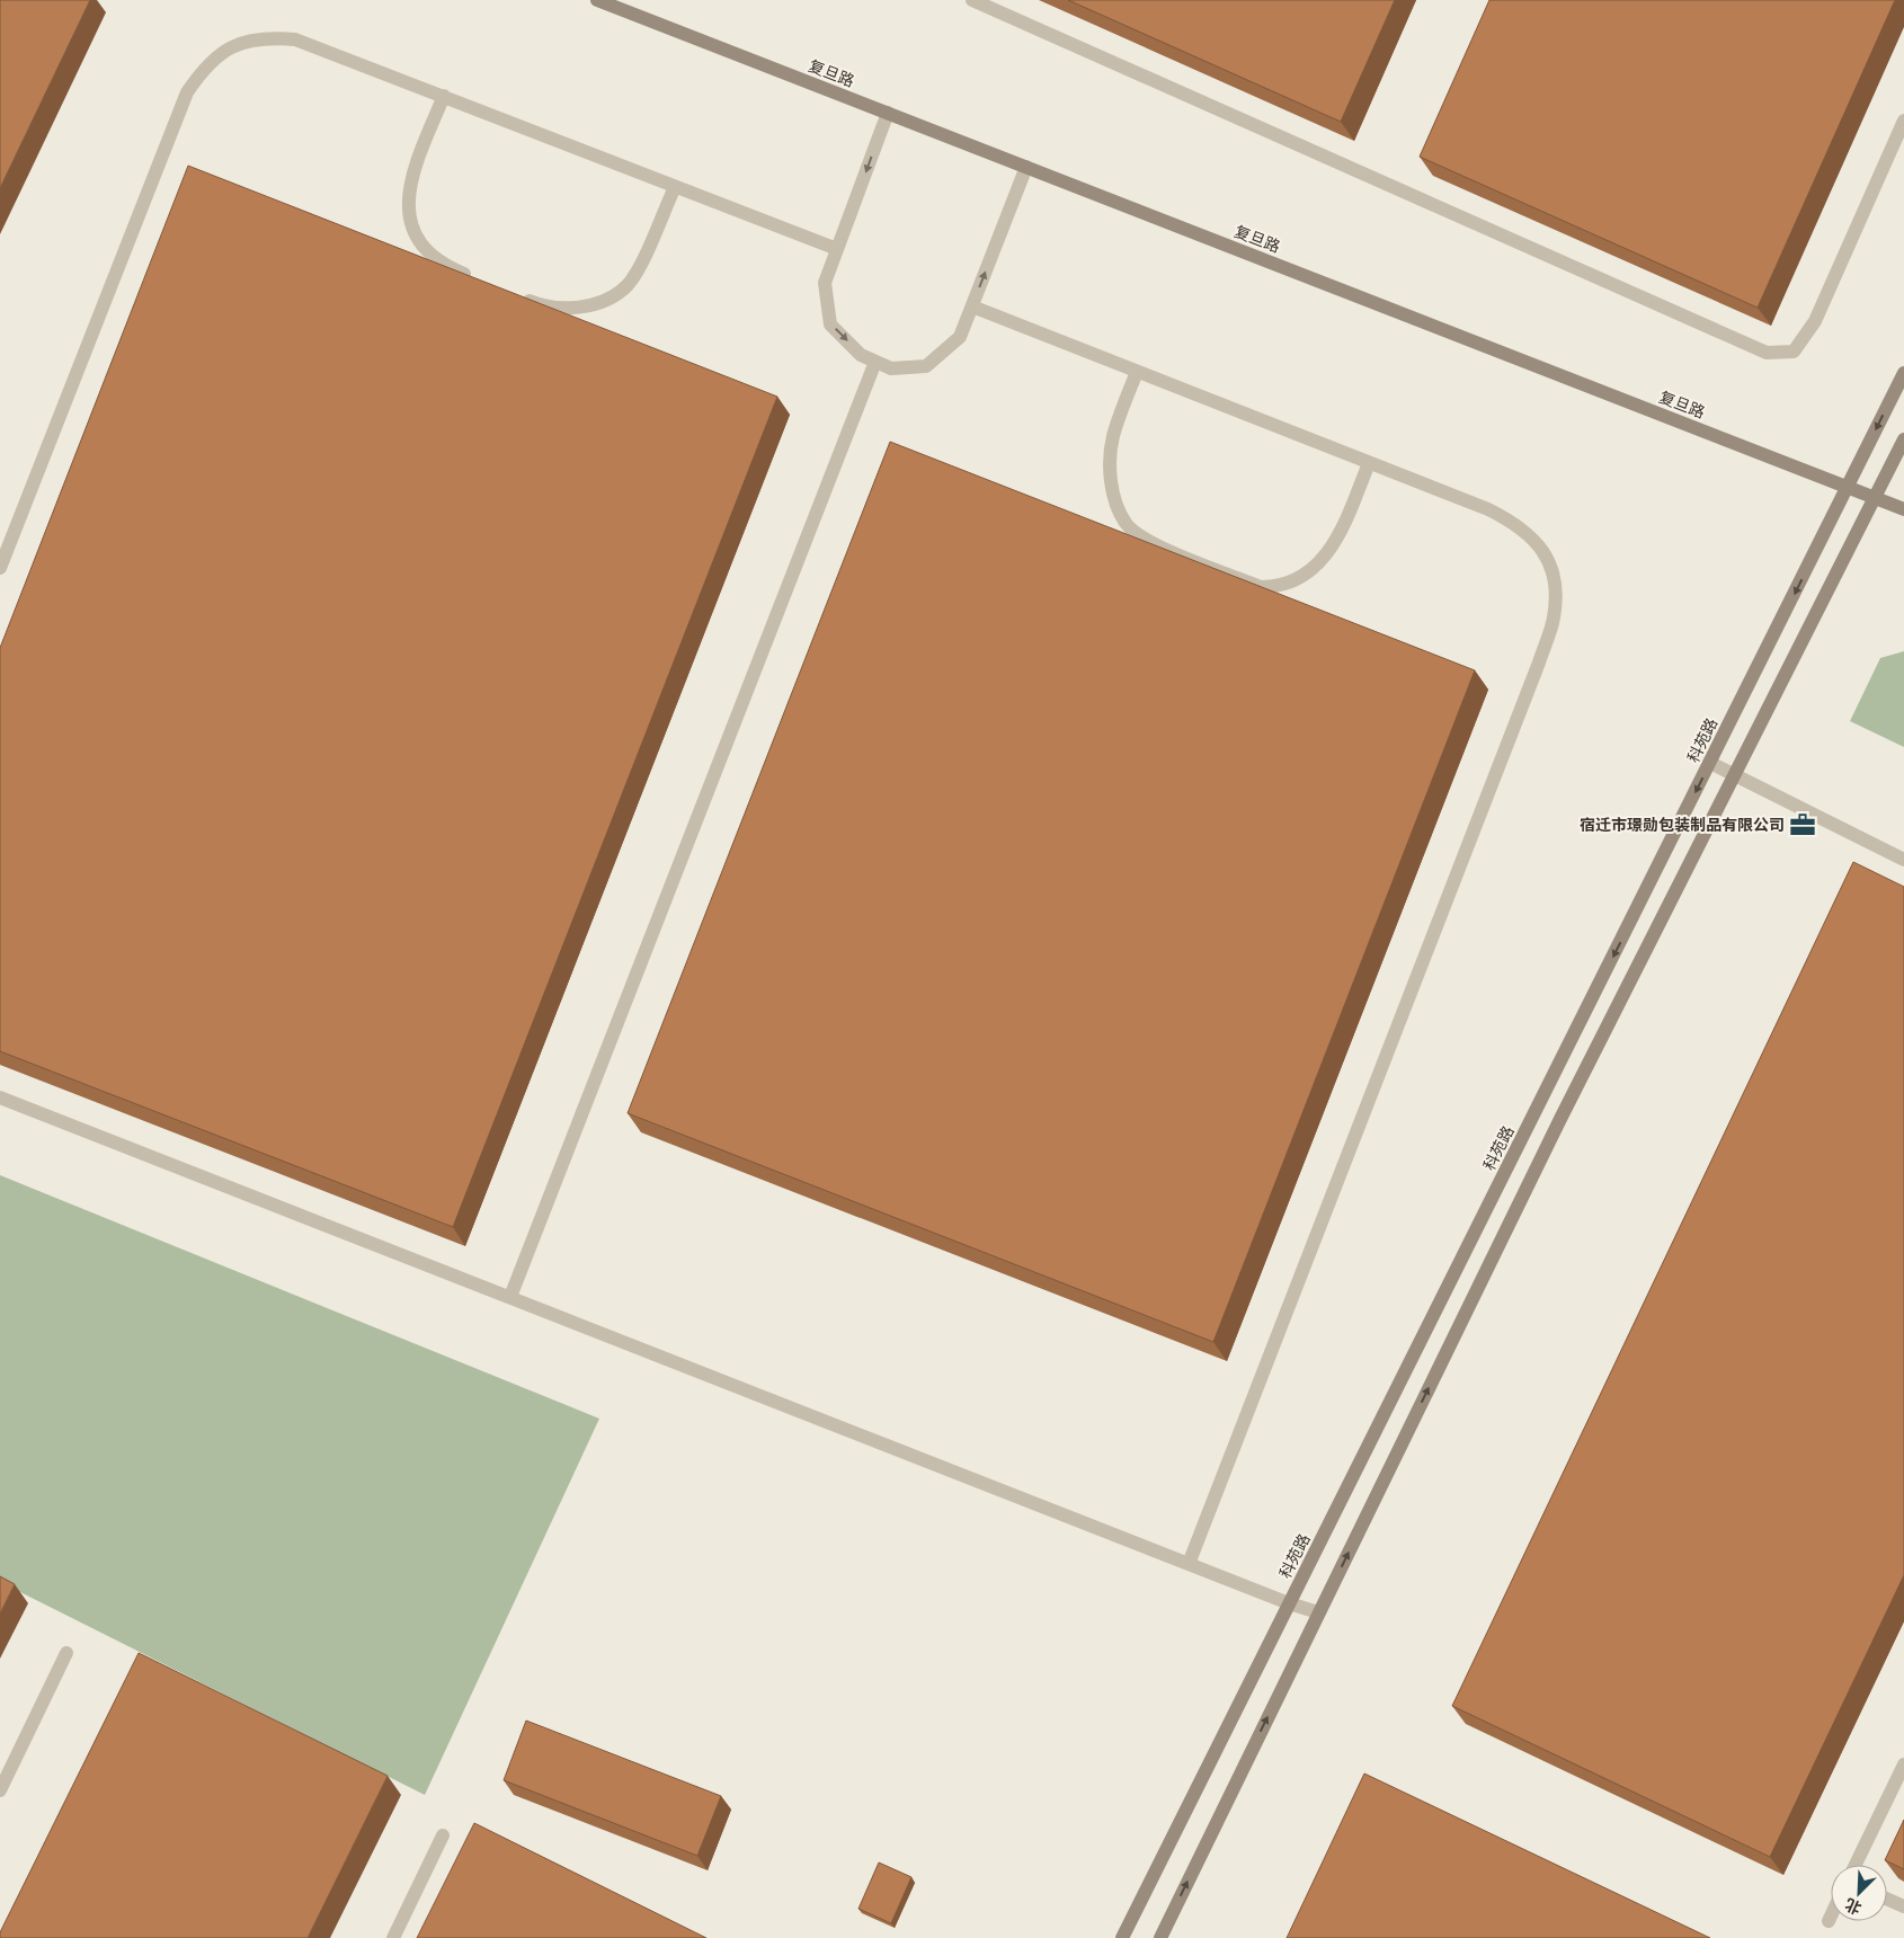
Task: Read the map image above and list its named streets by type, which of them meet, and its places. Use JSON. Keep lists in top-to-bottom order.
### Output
{
  "streets": {
    "street": ["复旦路", "科苑路"]
  },
  "crossings": [
    ["复旦路", "科苑路"]
  ],
  "places": {
    "office": ["宿迁市璟勋包装制品有限公司"]
  },
  "north": "bottom left"
}
